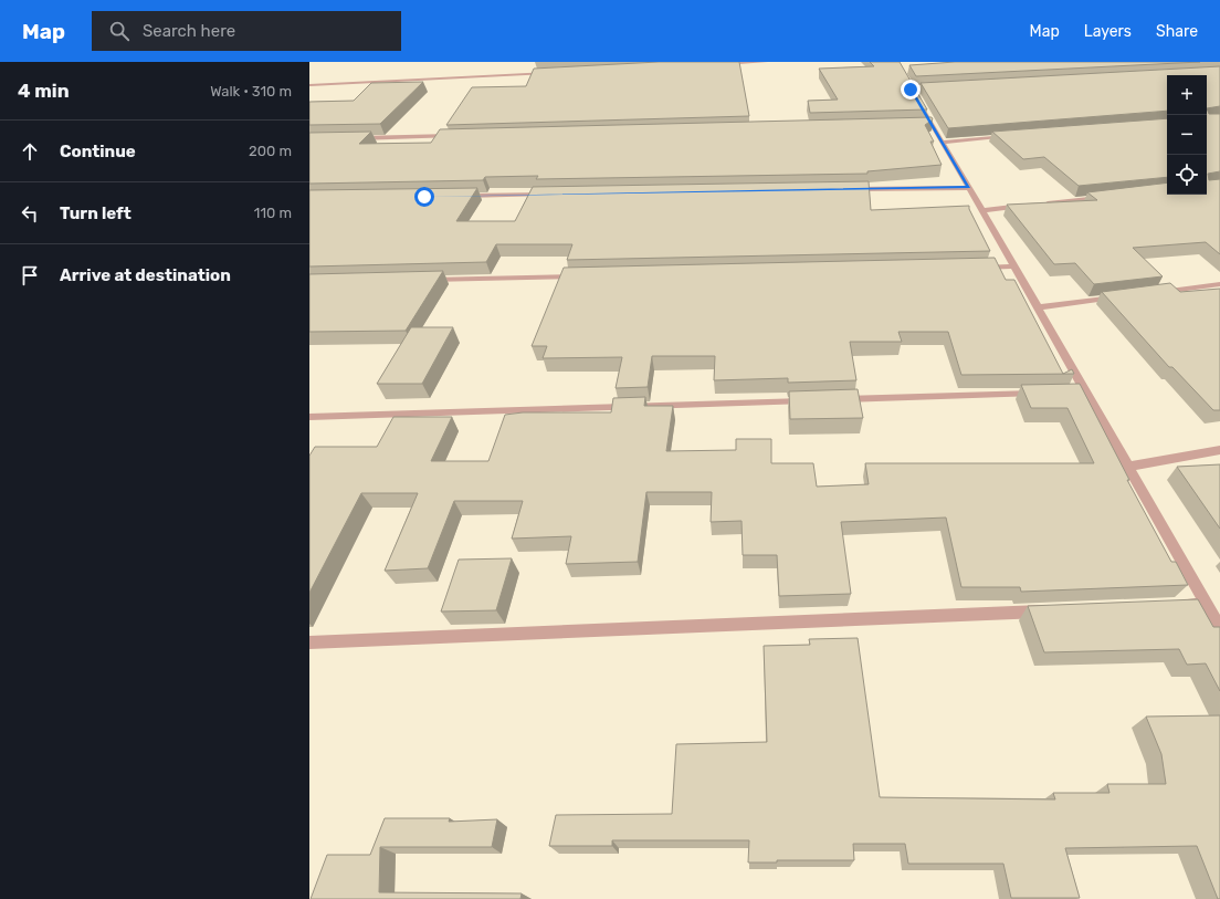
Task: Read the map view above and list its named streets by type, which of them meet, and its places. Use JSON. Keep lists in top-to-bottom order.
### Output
{
  "page": {
    "header": "Map",
    "search": "Search here",
    "nav": ["Map", "Layers", "Share"],
    "heading": ["4 min", "Walk · 310 m"],
    "map_buttons": ["+", "−"],
    "list": [
      ["Continue", "200 m"],
      ["Turn left", "110 m"],
      "Arrive at destination"
    ]
  }
}
